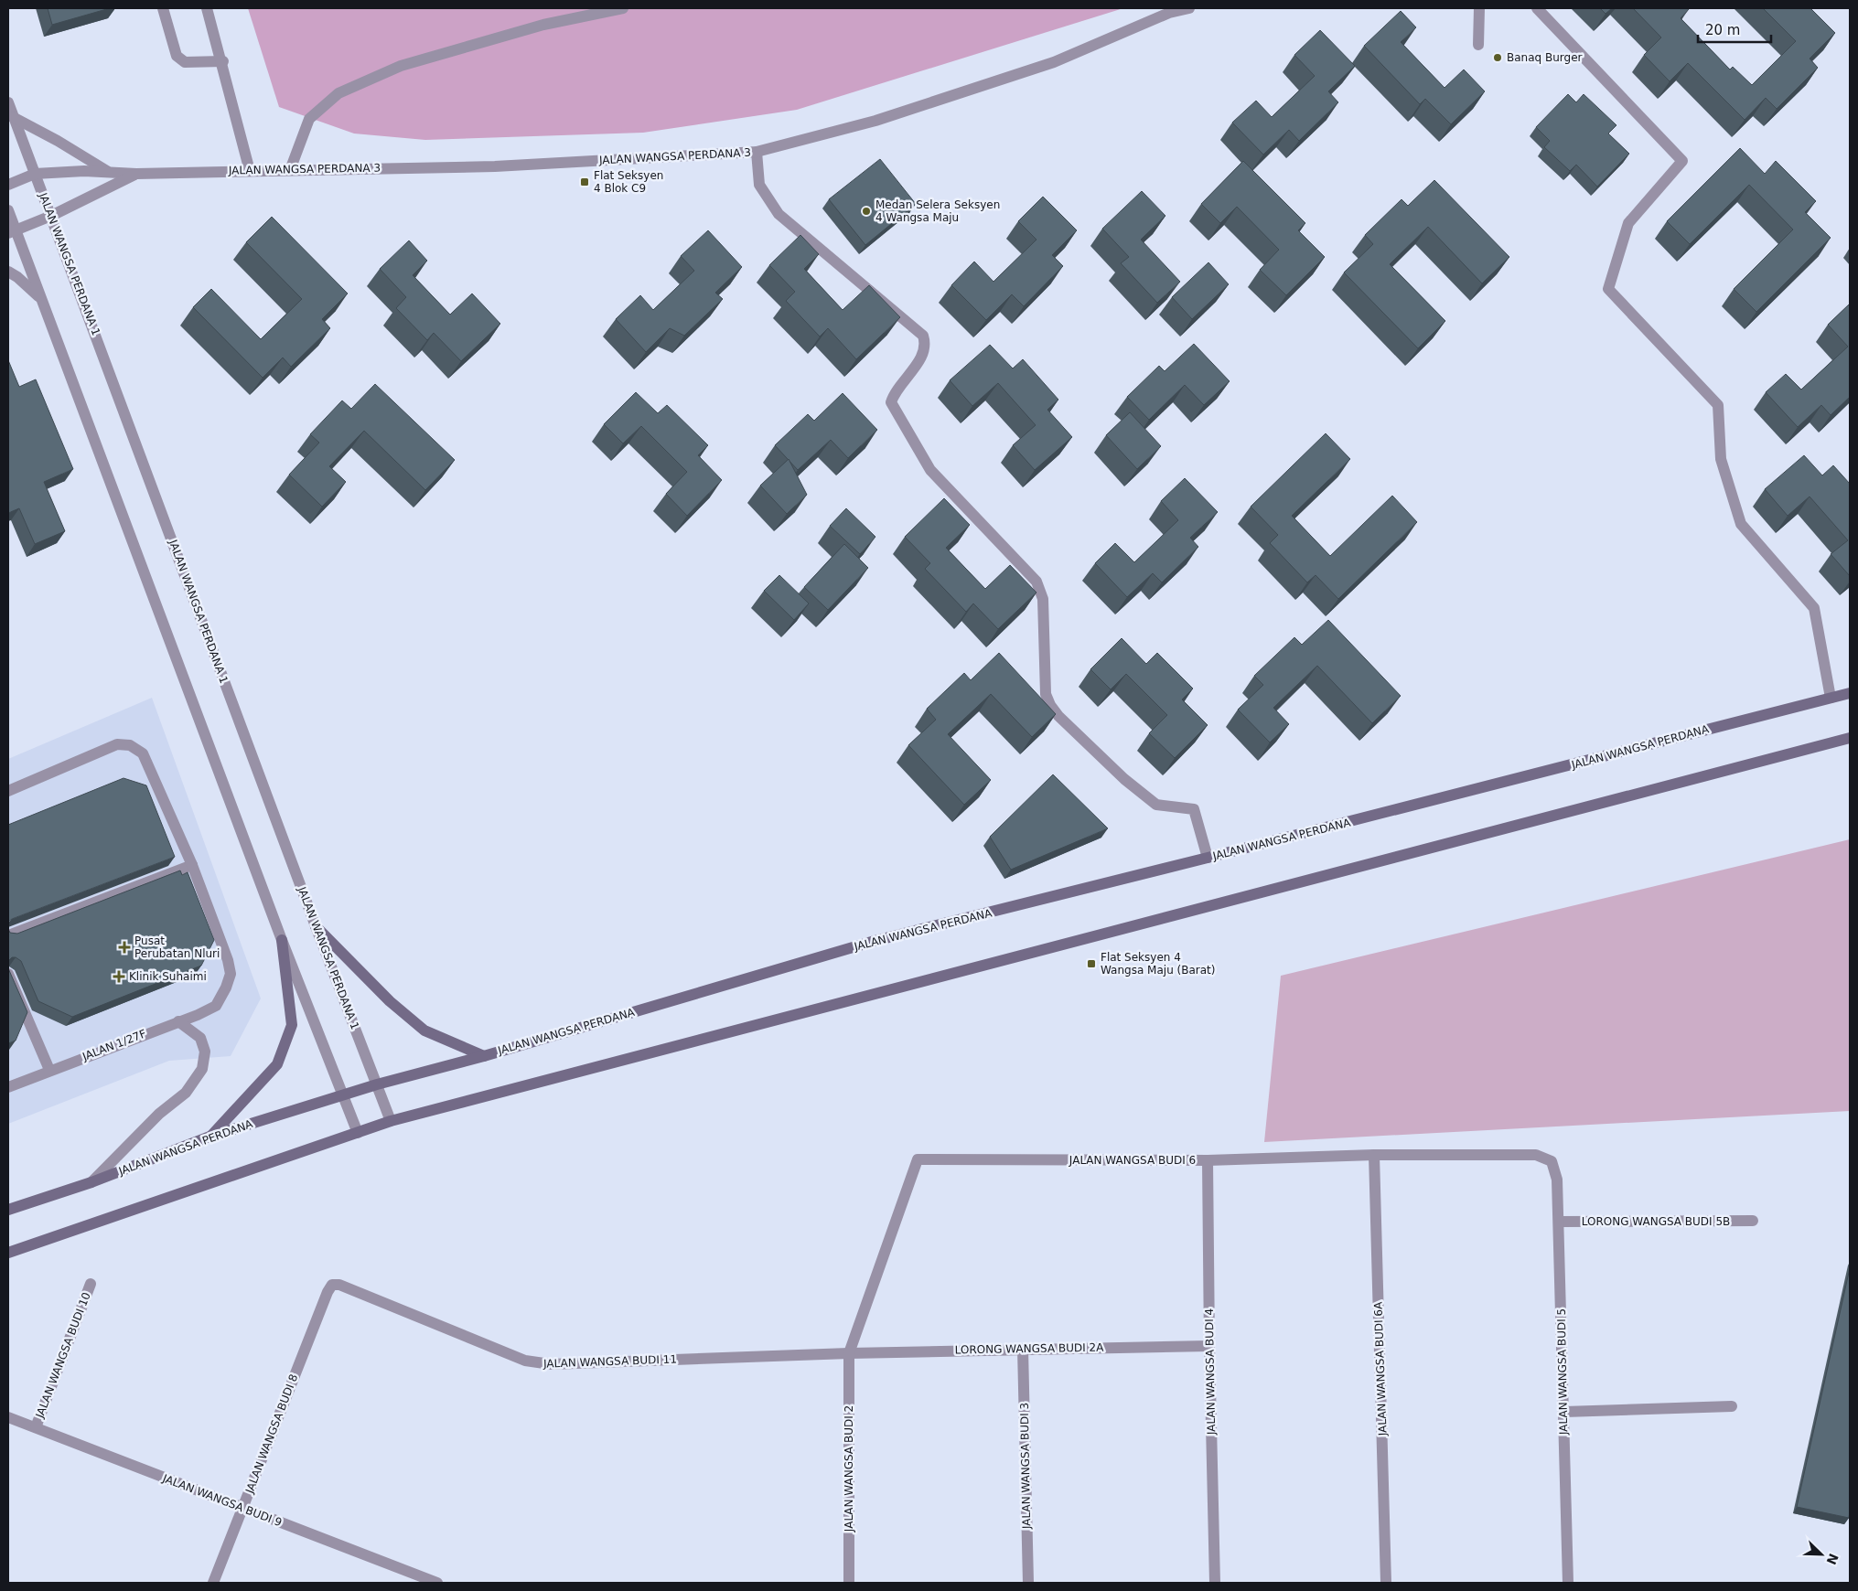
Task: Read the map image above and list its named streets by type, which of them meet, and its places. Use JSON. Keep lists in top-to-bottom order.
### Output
{
  "streets": {
    "main road": ["JALAN WANGSA PERDANA"],
    "street": [
      "JALAN WANGSA PERDANA 3",
      "JALAN WANGSA PERDANA 1",
      "JALAN 1/27F",
      "JALAN WANGSA BUDI 6",
      "LORONG WANGSA BUDI 5B",
      "LORONG WANGSA BUDI 2A",
      "JALAN WANGSA BUDI 10",
      "JALAN WANGSA BUDI 11",
      "JALAN WANGSA BUDI 6A",
      "JALAN WANGSA BUDI 4",
      "JALAN WANGSA BUDI 5",
      "JALAN WANGSA BUDI 8",
      "JALAN WANGSA BUDI 3",
      "JALAN WANGSA BUDI 2",
      "JALAN WANGSA BUDI 9"
    ]
  },
  "crossings": [
    ["JALAN WANGSA PERDANA 3", "JALAN WANGSA PERDANA 1"],
    ["JALAN WANGSA PERDANA 1", "JALAN WANGSA PERDANA"],
    ["JALAN WANGSA BUDI 6", "LORONG WANGSA BUDI 2A"],
    ["JALAN WANGSA BUDI 6", "JALAN WANGSA BUDI 11"],
    ["JALAN WANGSA BUDI 6", "JALAN WANGSA BUDI 6A"],
    ["JALAN WANGSA BUDI 6", "JALAN WANGSA BUDI 4"],
    ["JALAN WANGSA BUDI 6", "JALAN WANGSA BUDI 5"],
    ["JALAN WANGSA BUDI 6", "JALAN WANGSA BUDI 2"],
    ["LORONG WANGSA BUDI 5B", "JALAN WANGSA BUDI 5"],
    ["LORONG WANGSA BUDI 2A", "JALAN WANGSA BUDI 11"],
    ["LORONG WANGSA BUDI 2A", "JALAN WANGSA BUDI 4"],
    ["LORONG WANGSA BUDI 2A", "JALAN WANGSA BUDI 3"],
    ["LORONG WANGSA BUDI 2A", "JALAN WANGSA BUDI 2"],
    ["JALAN WANGSA BUDI 10", "JALAN WANGSA BUDI 9"],
    ["JALAN WANGSA BUDI 11", "JALAN WANGSA BUDI 8"],
    ["JALAN WANGSA BUDI 11", "JALAN WANGSA BUDI 2"],
    ["JALAN WANGSA BUDI 8", "JALAN WANGSA BUDI 9"]
  ],
  "places": {
    "other": ["Banaq Burger", "Medan Selera Seksyen 4 Wangsa Maju"],
    "transit": ["Flat Seksyen 4 Blok C9", "Flat Seksyen 4 Wangsa Maju (Barat)"],
    "health": ["Pusat Perubatan Nluri", "Klinik Suhaimi"]
  },
  "scale_bar": "20 m",
  "north": "bottom right"
}
